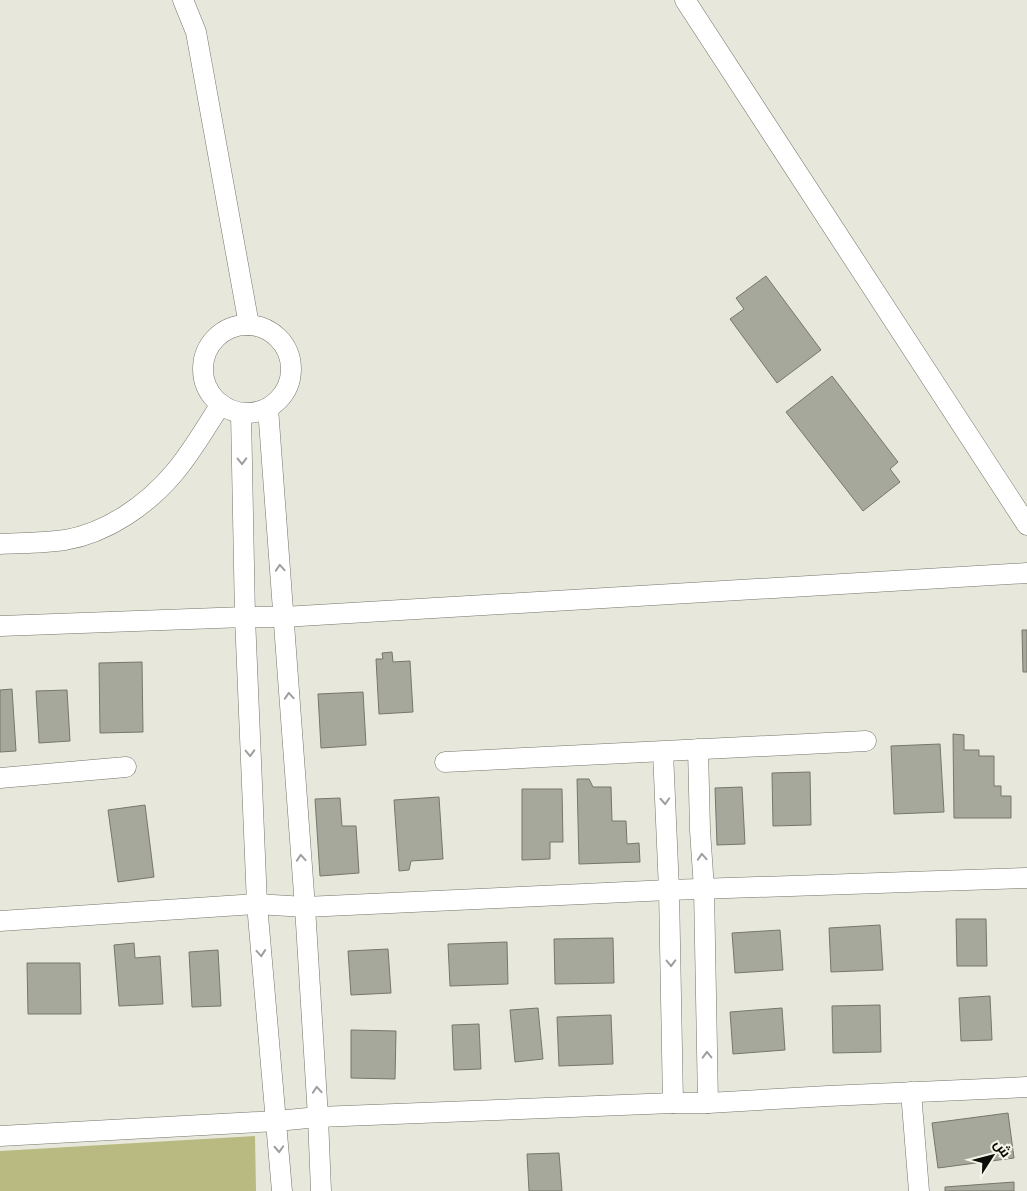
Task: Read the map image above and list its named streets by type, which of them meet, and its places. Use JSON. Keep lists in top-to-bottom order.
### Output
{
  "north": "top right"
}
